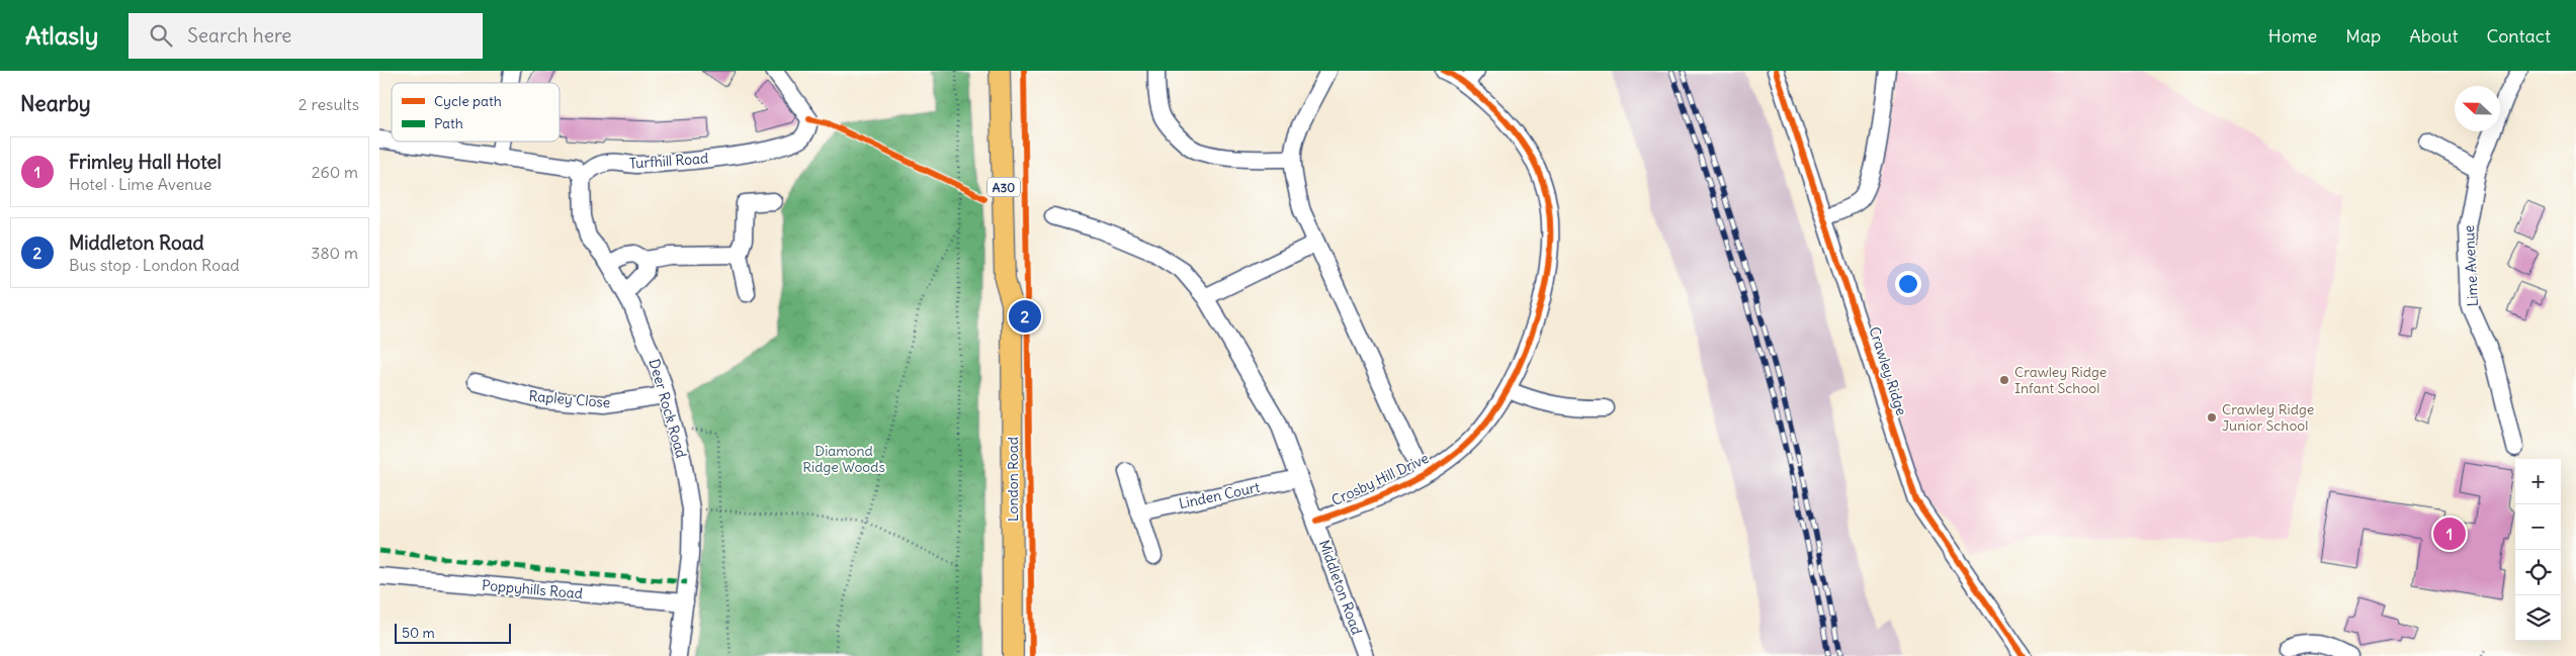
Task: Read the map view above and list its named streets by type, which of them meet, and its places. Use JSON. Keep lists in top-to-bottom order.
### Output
{
  "streets": {
    "main road": ["A30", "London Road"],
    "street": [
      "Turfhill Road",
      "Lime Avenue",
      "Crawley Ridge",
      "Rapley Close",
      "Deer Rock Road",
      "Crosby Hill Drive",
      "Linden Court",
      "Middleton Road",
      "Poppyhills Road"
    ]
  },
  "crossings": [
    ["Turfhill Road", "Deer Rock Road"],
    ["Rapley Close", "Deer Rock Road"],
    ["Deer Rock Road", "Poppyhills Road"],
    ["Crosby Hill Drive", "Middleton Road"],
    ["Linden Court", "Middleton Road"]
  ],
  "parks": ["Diamond Ridge Woods"],
  "places": ["Crawley Ridge Infant School", "Crawley Ridge Junior School"],
  "legend": ["Cycle path", "Path"],
  "scale_bar": "50 m",
  "north": "left",
  "page": {
    "header": "Atlasly",
    "search": "Search here",
    "nav": [
      "Home",
      "Map",
      "About",
      "Contact"
    ],
    "heading": ["Nearby", "2 results"],
    "list": [
      {
        "mark": "1",
        "name": "Frimley Hall Hotel",
        "note": "Hotel · Lime Avenue",
        "value": "260 m"
      },
      {
        "mark": "2",
        "name": "Middleton Road",
        "note": "Bus stop · London Road",
        "value": "380 m"
      }
    ],
    "pins": ["2", "1"],
    "map_buttons": ["+", "−"],
    "scale": "50 m"
  }
}
